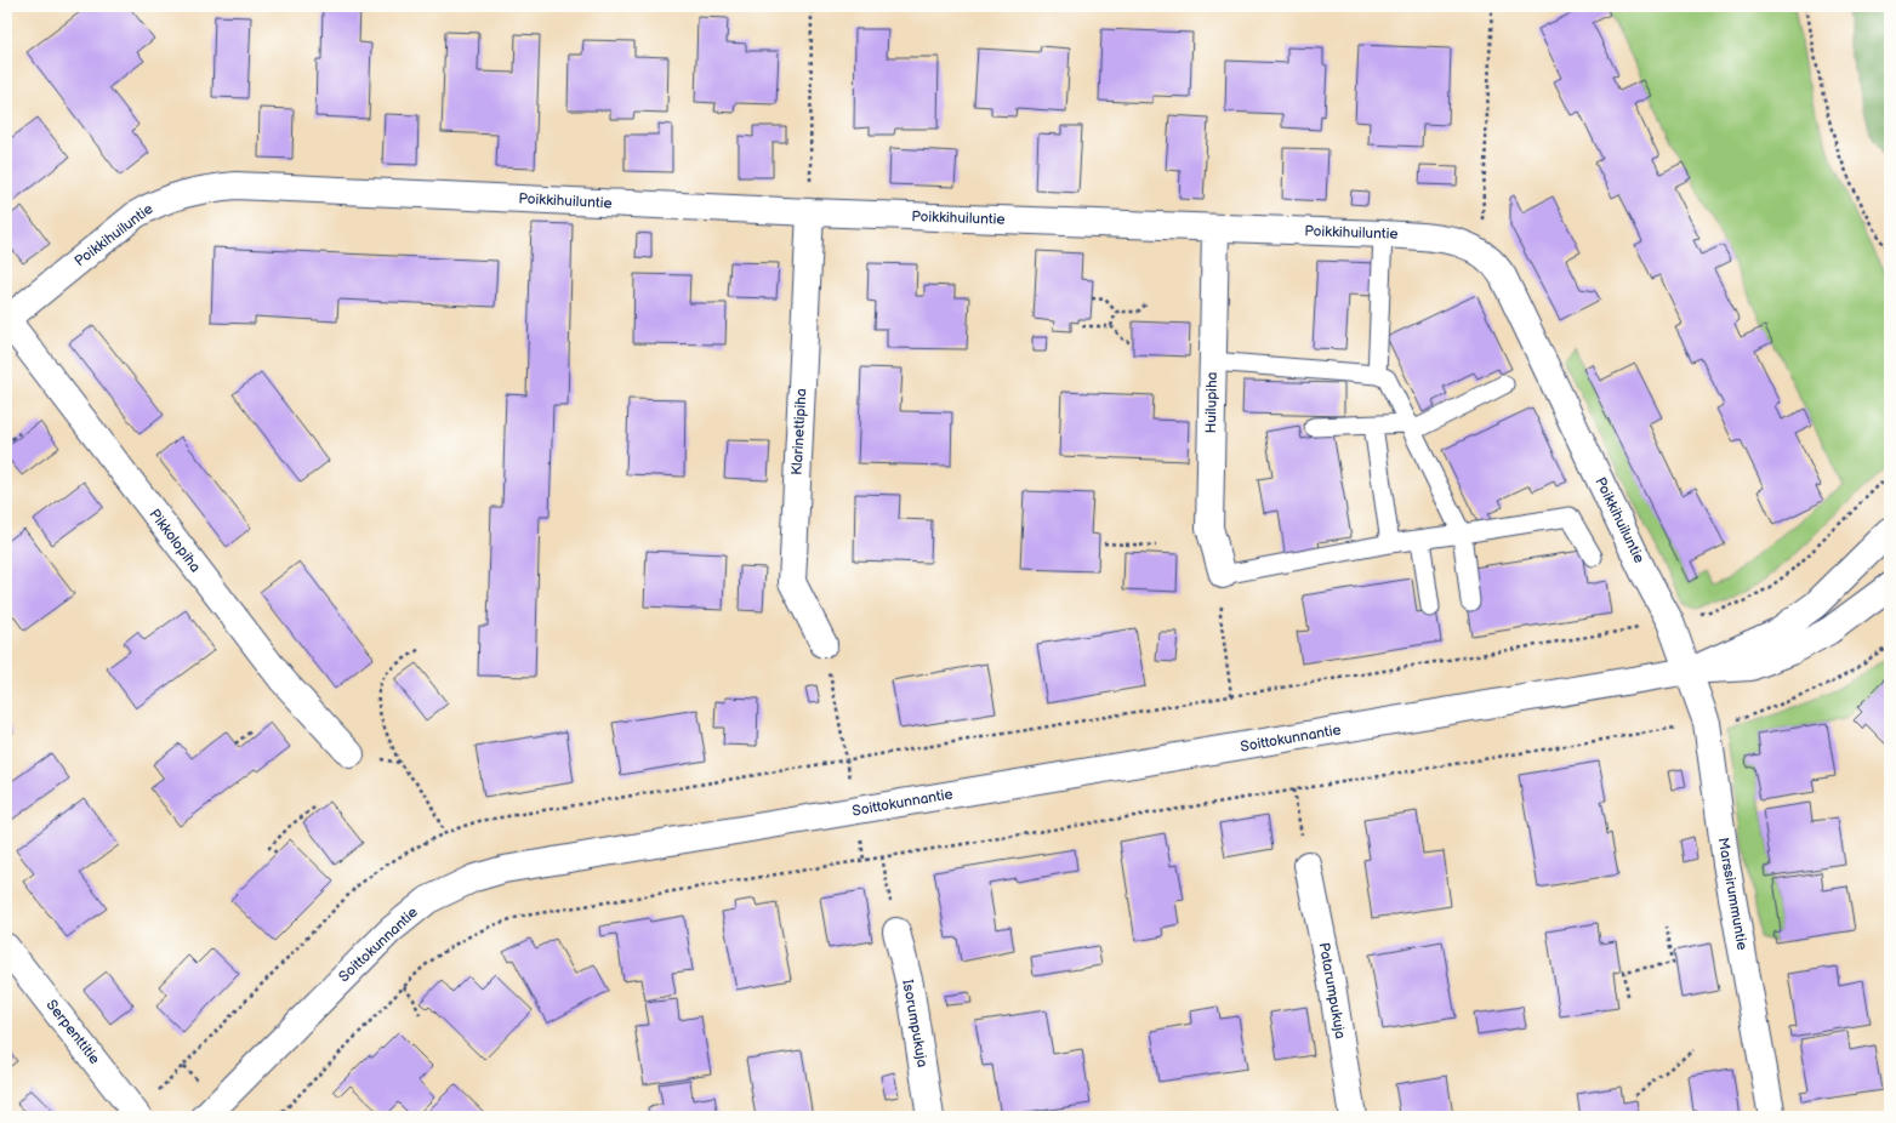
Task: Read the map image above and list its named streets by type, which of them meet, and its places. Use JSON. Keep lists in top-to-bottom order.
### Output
{
  "streets": {
    "street": [
      "Poikkihuiluntie",
      "Huilupiha",
      "Klarinettipiha",
      "Pikkolopiha",
      "Soittokunnantie",
      "Marssirummuntie",
      "Patarumpukuja",
      "Isorumpukuja",
      "Serpenttitie"
    ]
  },
  "crossings": [
    ["Poikkihuiluntie", "Huilupiha"],
    ["Poikkihuiluntie", "Klarinettipiha"],
    ["Poikkihuiluntie", "Pikkolopiha"],
    ["Poikkihuiluntie", "Soittokunnantie"],
    ["Poikkihuiluntie", "Marssirummuntie"],
    ["Soittokunnantie", "Marssirummuntie"]
  ]
}
